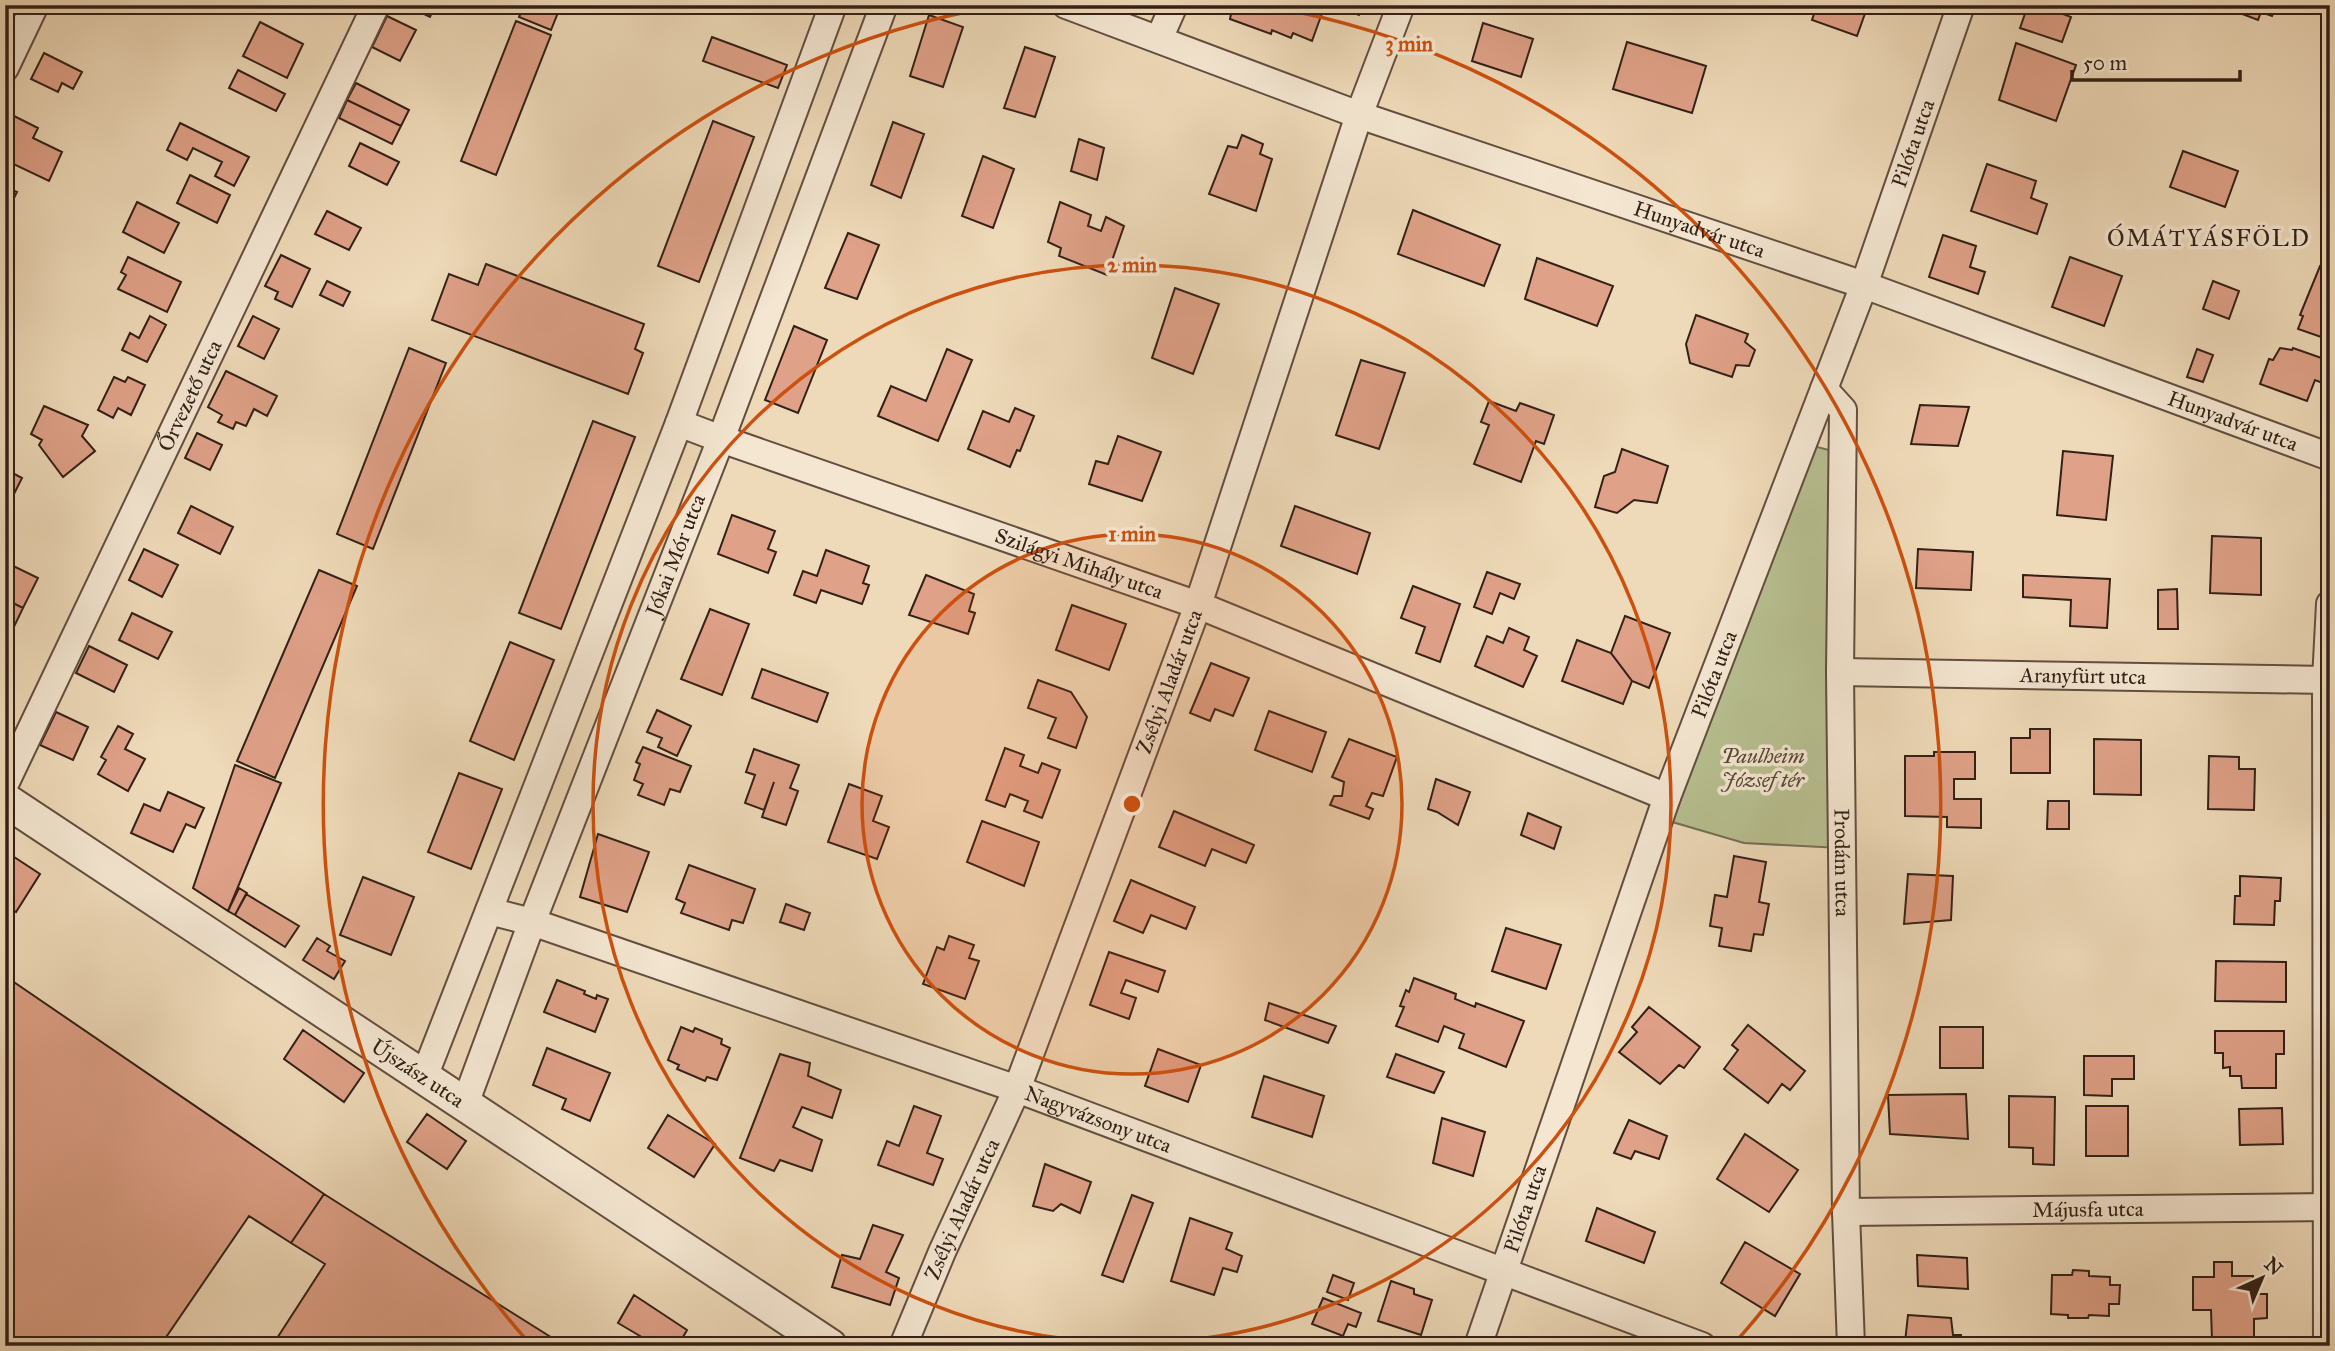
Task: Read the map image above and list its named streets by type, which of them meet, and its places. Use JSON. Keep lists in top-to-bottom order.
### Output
{
  "streets": {
    "street": [
      "Pilóta utca",
      "Hunyadvár utca",
      "Őrvezető utca",
      "Jókai Mór utca",
      "Szilágyi Mihály utca",
      "Aranyfürt utca",
      "Zsélyi Aladár utca",
      "Prodám utca",
      "Újszász utca",
      "Nagyvázsony utca",
      "Májusfa utca"
    ]
  },
  "crossings": [
    ["Pilóta utca", "Hunyadvár utca"],
    ["Pilóta utca", "Szilágyi Mihály utca"],
    ["Pilóta utca", "Prodám utca"],
    ["Pilóta utca", "Nagyvázsony utca"],
    ["Hunyadvár utca", "Zsélyi Aladár utca"],
    ["Jókai Mór utca", "Szilágyi Mihály utca"],
    ["Jókai Mór utca", "Újszász utca"],
    ["Jókai Mór utca", "Nagyvázsony utca"],
    ["Szilágyi Mihály utca", "Zsélyi Aladár utca"],
    ["Aranyfürt utca", "Prodám utca"],
    ["Zsélyi Aladár utca", "Nagyvázsony utca"],
    ["Prodám utca", "Májusfa utca"]
  ],
  "districts": ["ÓMÁTYÁSFÖLD"],
  "parks": ["Paulheim József tér"],
  "scale_bar": "50 m",
  "north": "top right",
  "rings": ["3 min", "2 min", "1 min"]
}
